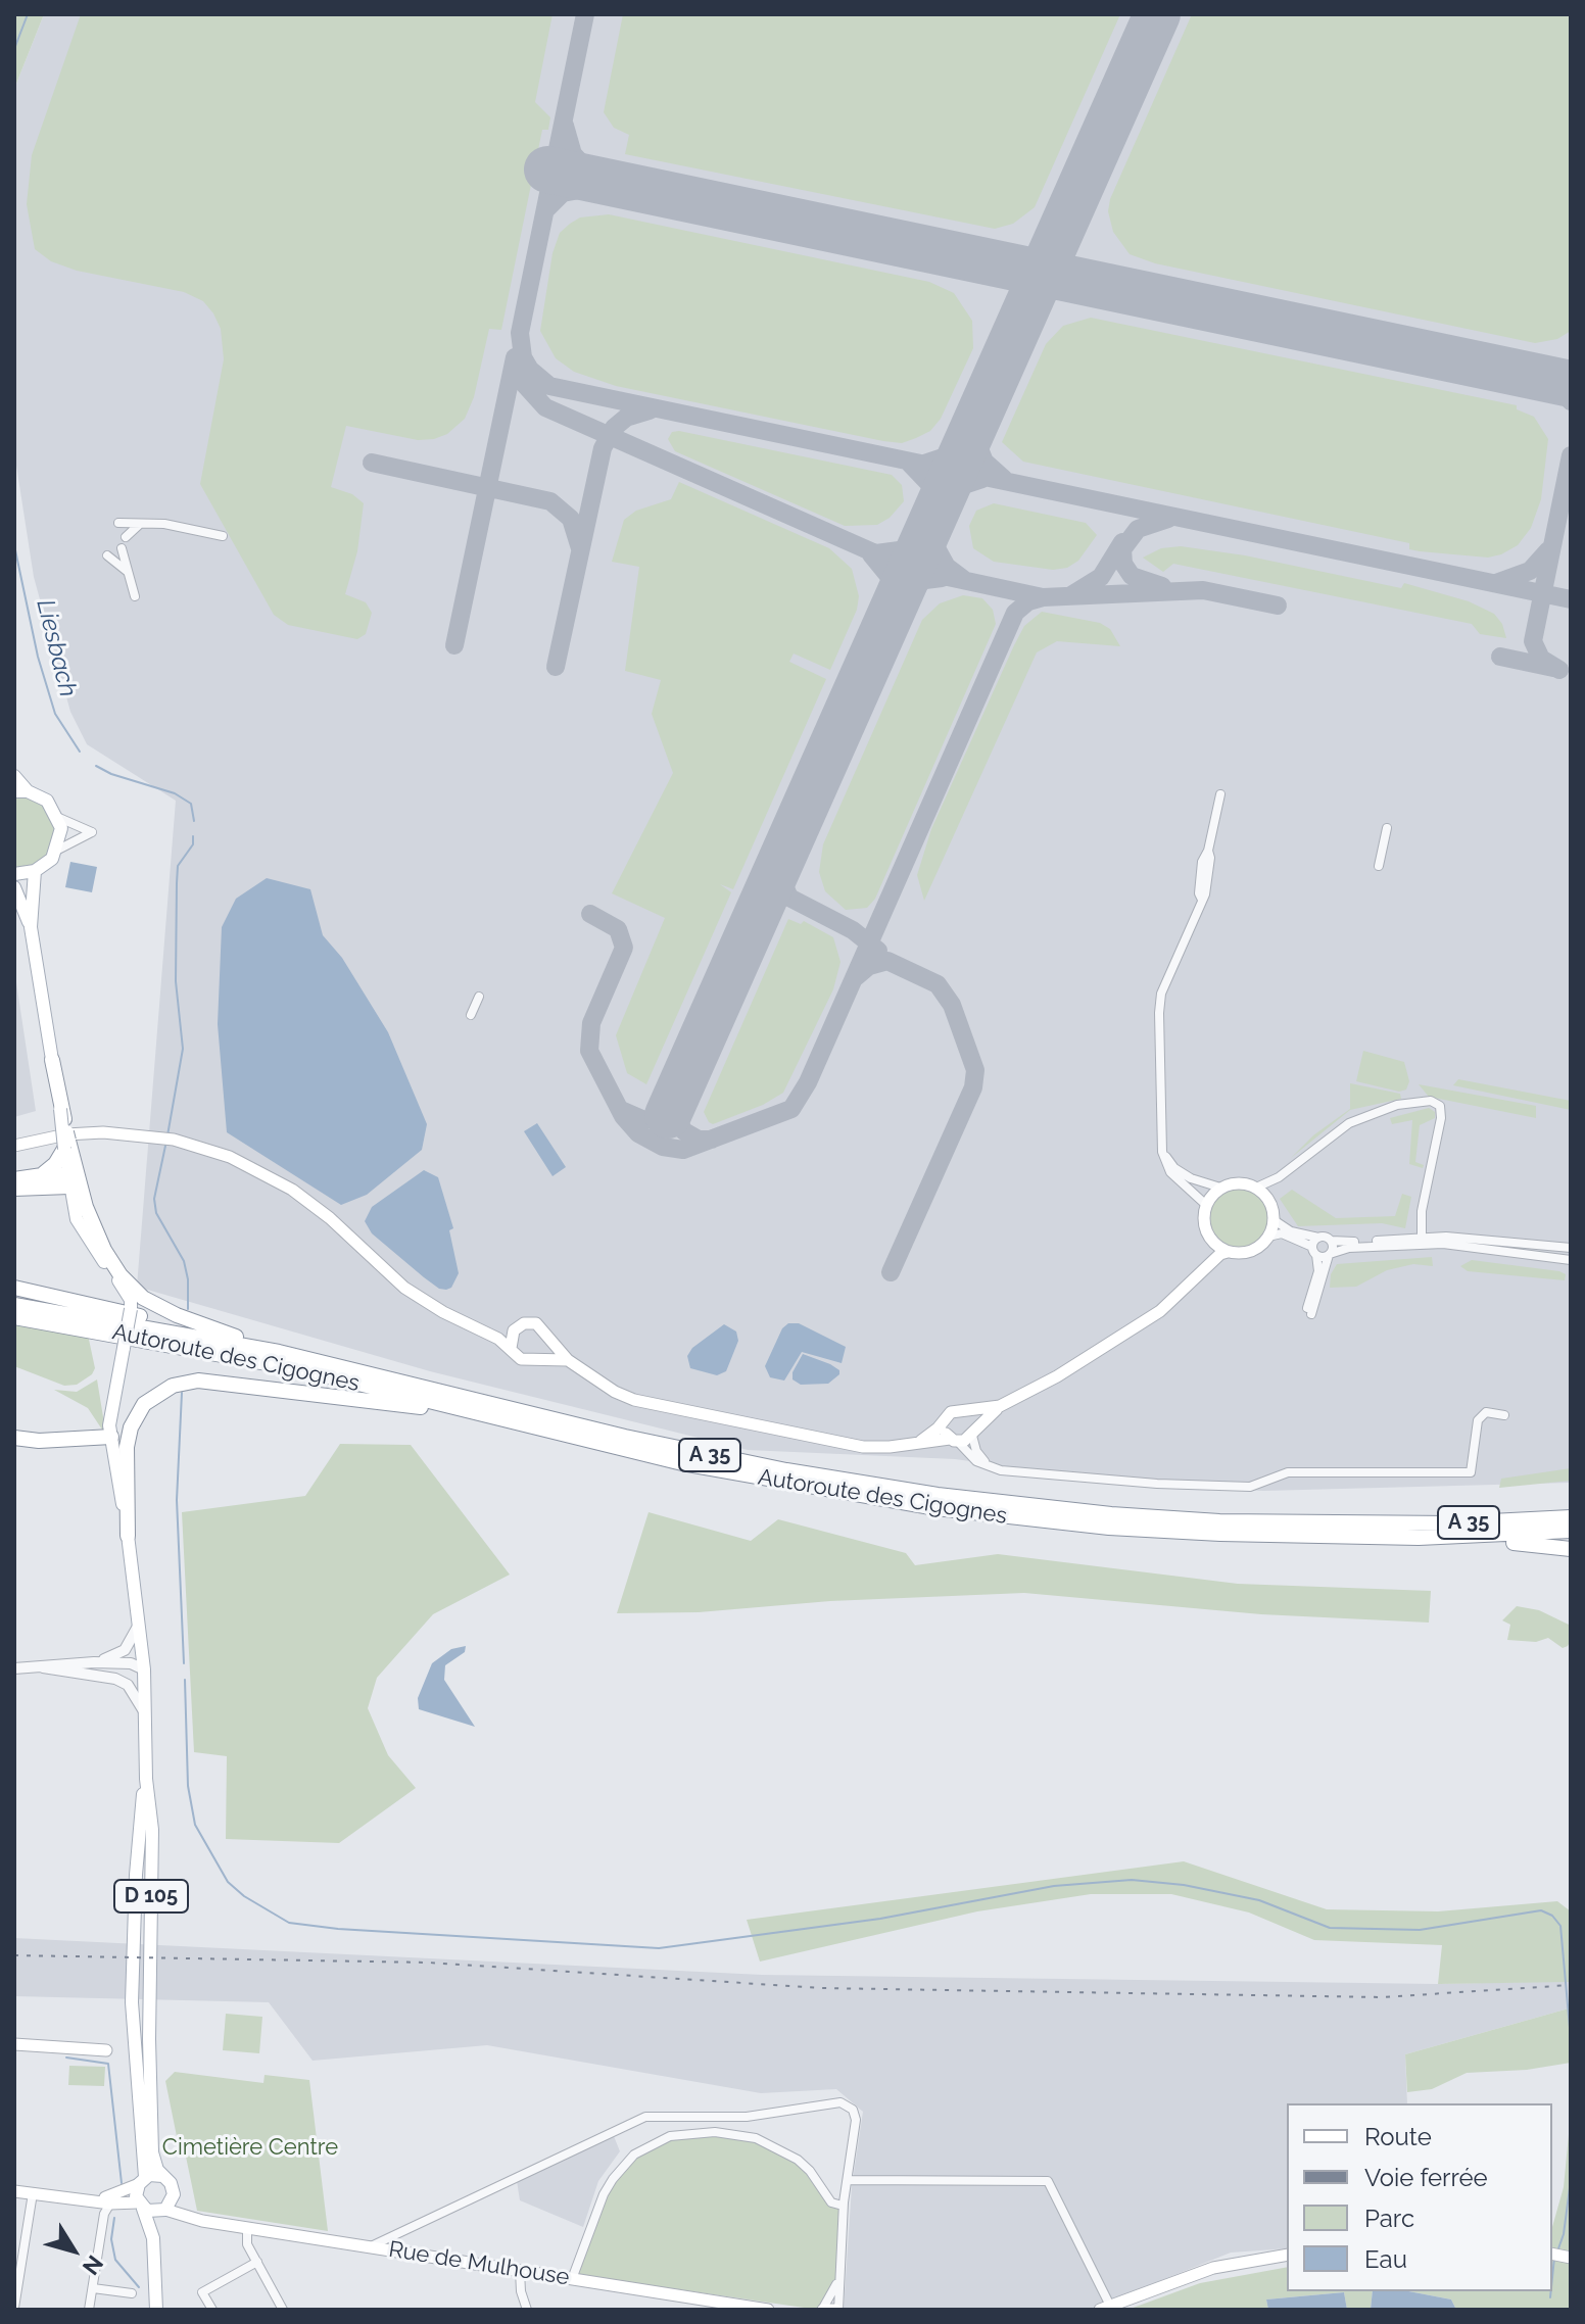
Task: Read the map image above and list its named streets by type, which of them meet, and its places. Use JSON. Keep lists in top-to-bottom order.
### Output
{
  "streets": {
    "highway": ["Autoroute des Cigognes", "A 35"],
    "main road": ["D 105", "Rue de Mulhouse"]
  },
  "crossings": [
    ["D 105", "Rue de Mulhouse"]
  ],
  "water": ["Liesbach"],
  "parks": ["Cimetière Centre"],
  "legend": [
    "Route",
    "Voie ferrée",
    "Parc",
    "Eau"
  ],
  "north": "bottom right"
}
